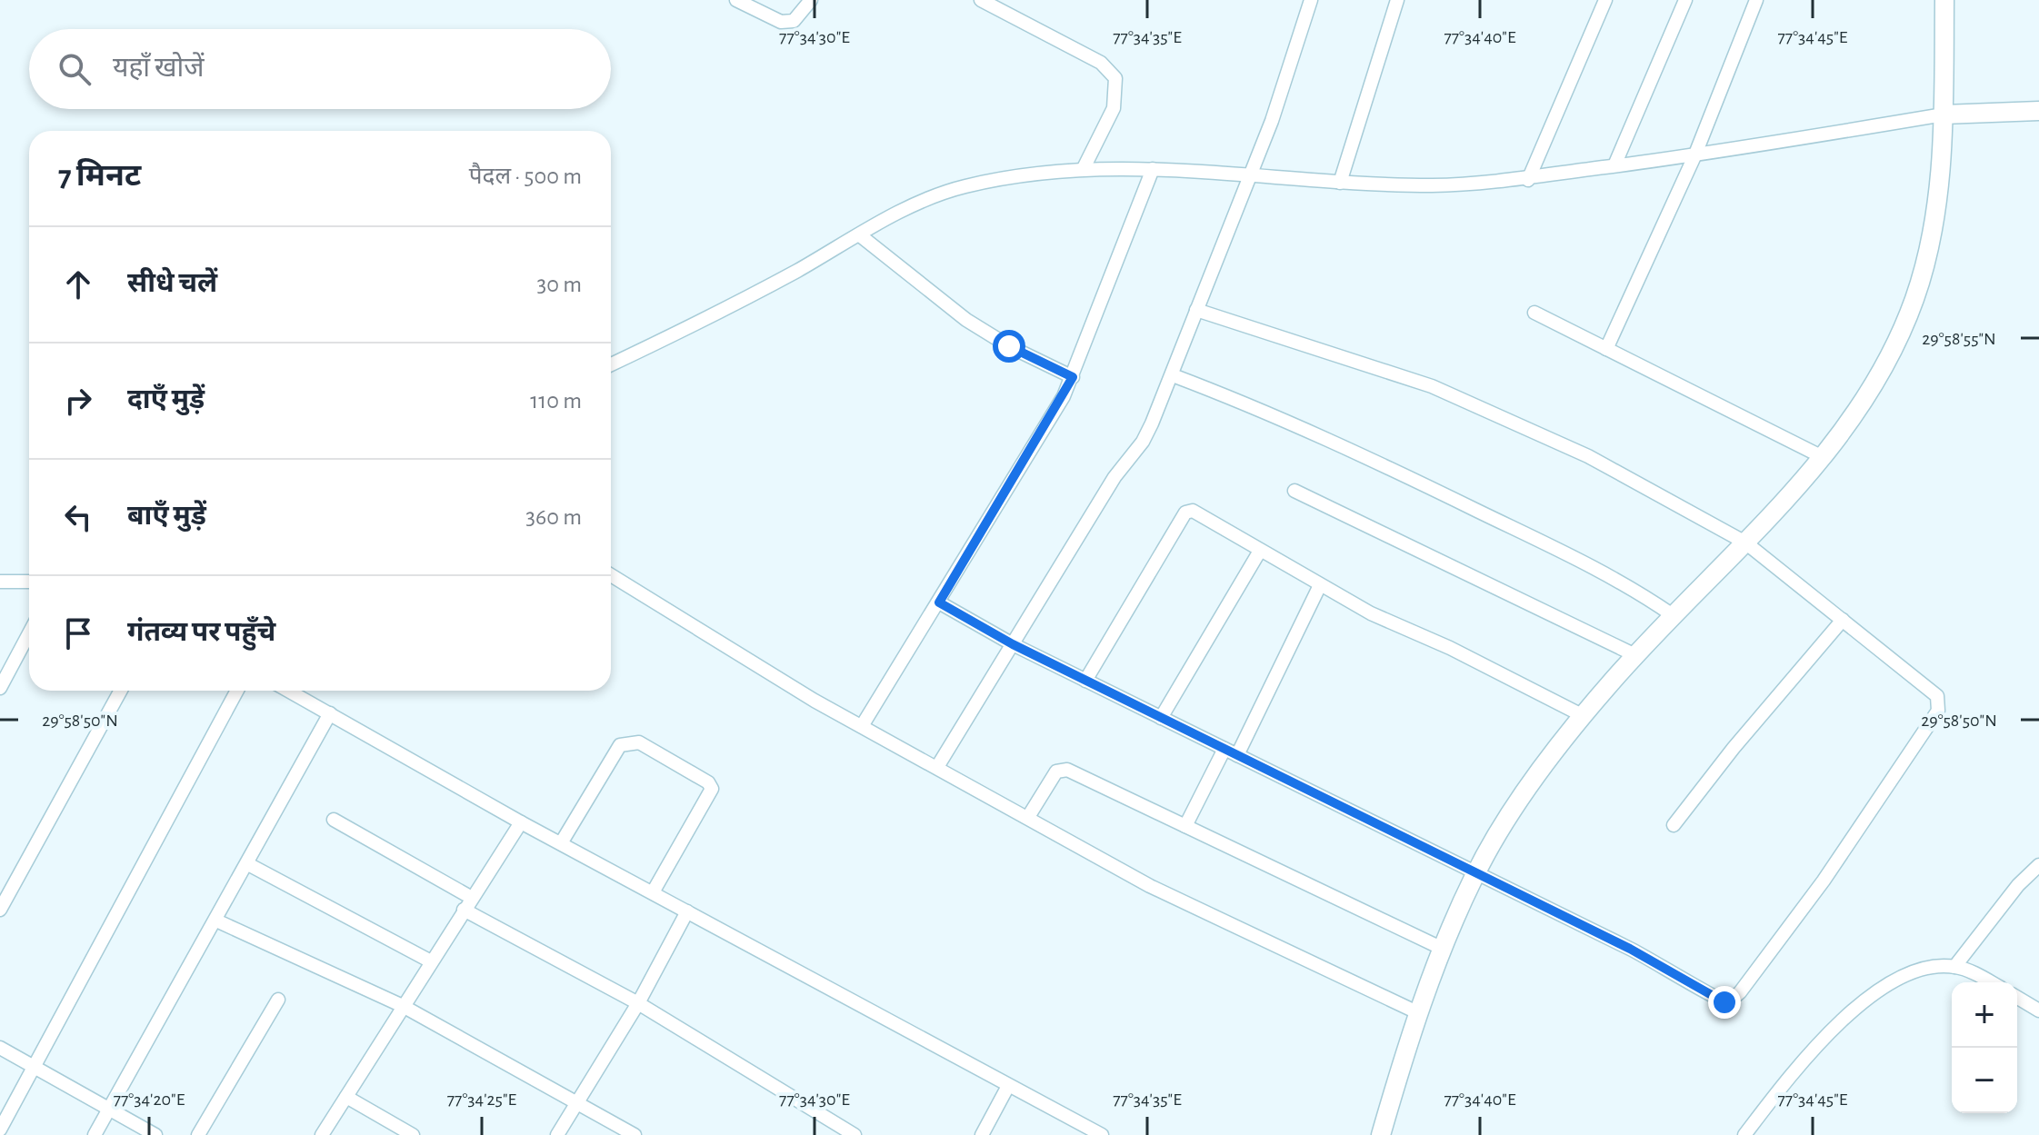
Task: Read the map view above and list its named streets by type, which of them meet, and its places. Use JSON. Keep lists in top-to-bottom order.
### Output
{
  "page": {
    "search": "यहाँ खोजें",
    "heading": ["7 मिनट", "पैदल · 500 m"],
    "list": [
      ["सीधे चलें", "30 m"],
      ["दाएँ मुड़ें", "110 m"],
      ["बाएँ मुड़ें", "360 m"],
      "गंतव्य पर पहुँचे"
    ],
    "map_buttons": ["+", "−"]
  },
  "coordinates": [
    "77°34'30\"E",
    "77°34'35\"E",
    "77°34'40\"E",
    "77°34'45\"E",
    "29°58'55\"N",
    "29°58'50\"N",
    "77°34'20\"E",
    "77°34'25\"E"
  ]
}
